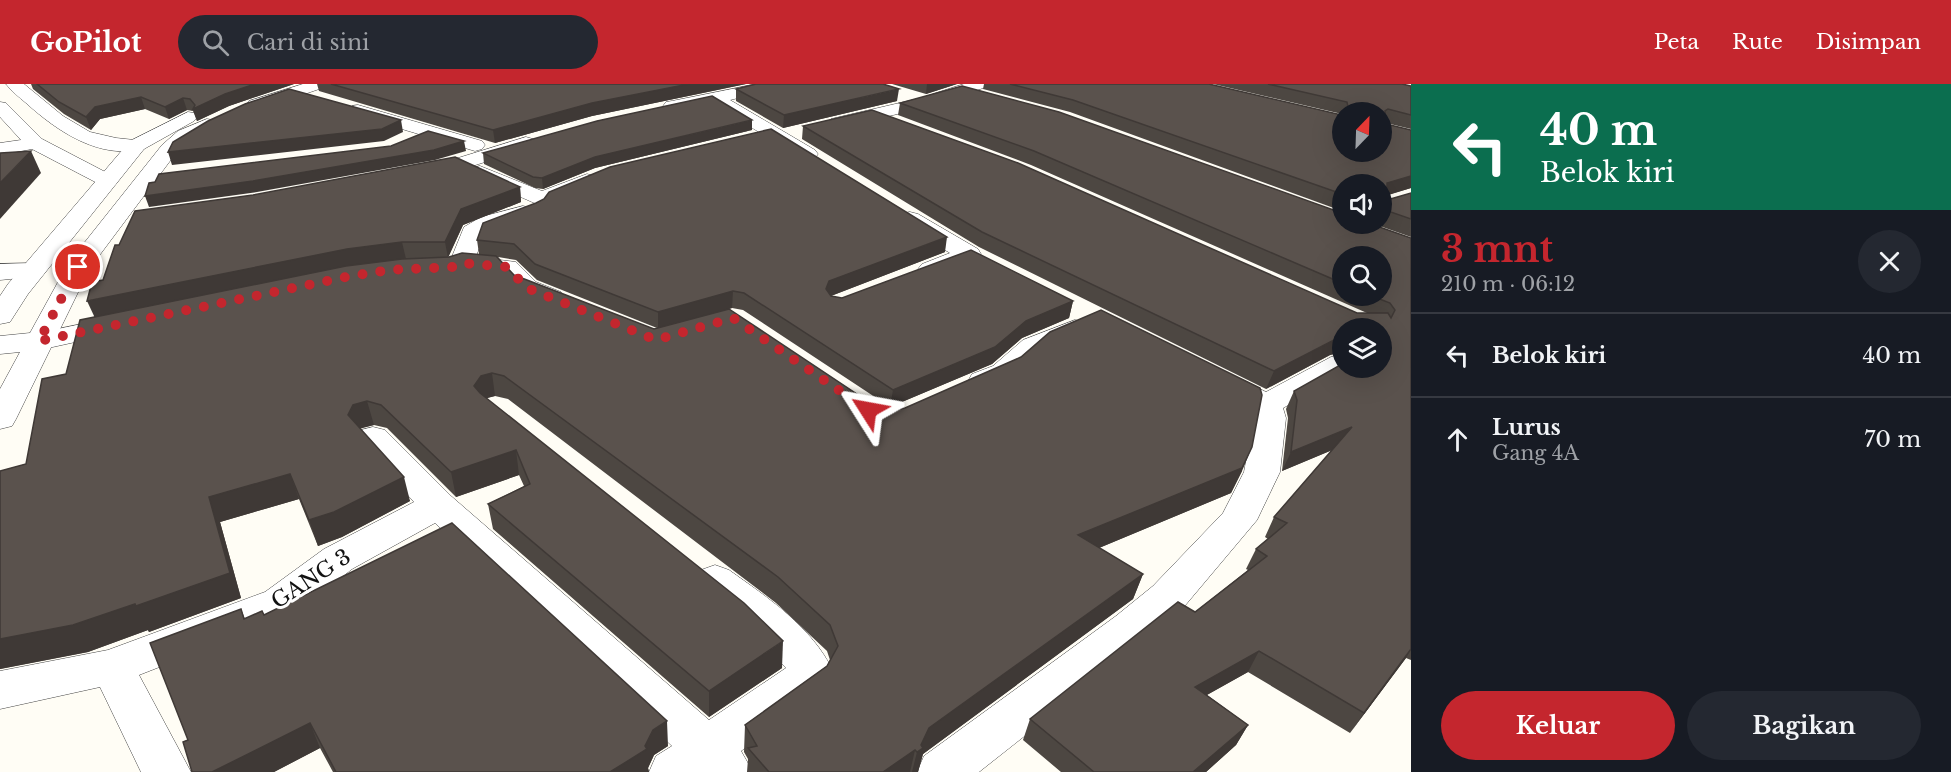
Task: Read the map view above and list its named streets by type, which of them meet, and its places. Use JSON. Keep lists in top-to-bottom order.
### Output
{
  "streets": {
    "street": ["GANG 3"]
  },
  "north": "top right",
  "page": {
    "header": "GoPilot",
    "search": "Cari di sini",
    "nav": ["Peta", "Rute", "Disimpan"],
    "turn": ["40 m", "Belok kiri"],
    "heading": ["3 mnt", "210 m · 06:12"],
    "list": [
      {
        "name": "Belok kiri",
        "value": "40 m"
      },
      {
        "name": "Lurus",
        "note": "Gang 4A",
        "value": "70 m"
      }
    ],
    "buttons": ["Keluar", "Bagikan"]
  }
}
